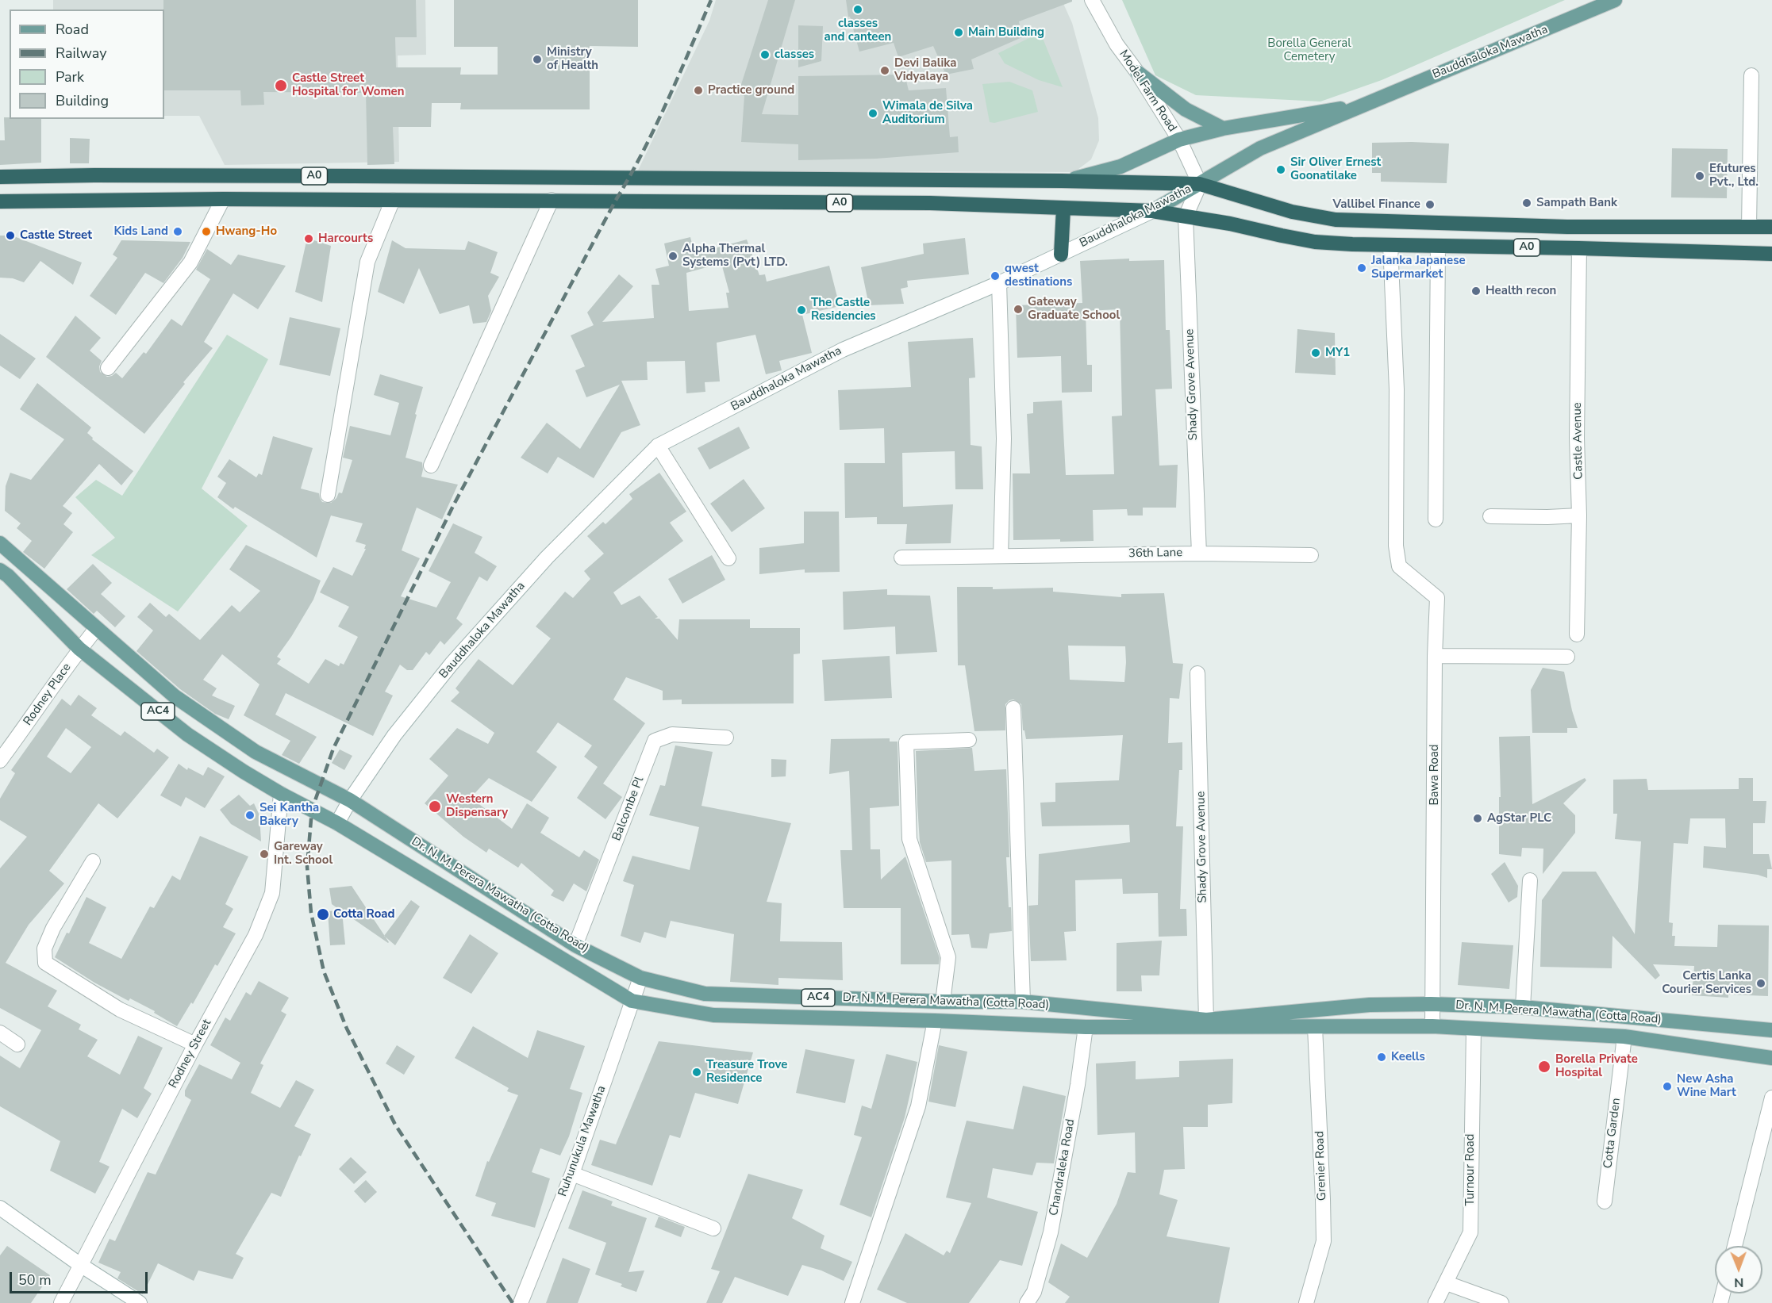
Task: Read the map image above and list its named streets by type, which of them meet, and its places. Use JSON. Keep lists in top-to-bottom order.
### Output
{
  "streets": {
    "highway": ["A0"],
    "main road": ["Bauddhaloka Mawatha", "AC4", "Dr. N. M. Perera Mawatha (Cotta Road)"],
    "street": [
      "Model Farm Road",
      "Shady Grove Avenue",
      "Castle Avenue",
      "36th Lane",
      "Rodney Place",
      "Bawa Road",
      "Balcombe Pl",
      "Rodney Street",
      "Cotta Garden",
      "Ruhunukula Mawatha",
      "Grenier Road",
      "Chandraleka Road",
      "Turnour Road"
    ]
  },
  "crossings": [
    ["Bauddhaloka Mawatha", "Model Farm Road"],
    ["Bauddhaloka Mawatha", "A0"],
    ["Bauddhaloka Mawatha", "Dr. N. M. Perera Mawatha (Cotta Road)"],
    ["Model Farm Road", "A0"],
    ["A0", "Shady Grove Avenue"],
    ["A0", "Castle Avenue"],
    ["A0", "Bawa Road"],
    ["Shady Grove Avenue", "36th Lane"],
    ["Shady Grove Avenue", "Dr. N. M. Perera Mawatha (Cotta Road)"],
    ["Rodney Place", "Dr. N. M. Perera Mawatha (Cotta Road)"],
    ["Bawa Road", "Dr. N. M. Perera Mawatha (Cotta Road)"],
    ["Balcombe Pl", "Dr. N. M. Perera Mawatha (Cotta Road)"],
    ["Dr. N. M. Perera Mawatha (Cotta Road)", "Rodney Street"],
    ["Dr. N. M. Perera Mawatha (Cotta Road)", "Cotta Garden"],
    ["Dr. N. M. Perera Mawatha (Cotta Road)", "Ruhunukula Mawatha"],
    ["Dr. N. M. Perera Mawatha (Cotta Road)", "Grenier Road"],
    ["Dr. N. M. Perera Mawatha (Cotta Road)", "Chandraleka Road"],
    ["Dr. N. M. Perera Mawatha (Cotta Road)", "Turnour Road"]
  ],
  "parks": ["Borella General Cemetery"],
  "places": [
    "classes and canteen",
    "Main Building",
    "classes",
    "Ministry of Health",
    "Devi Balika Vidyalaya",
    "Castle Street Hospital for Women",
    "Practice ground",
    "Wimala de Silva Auditorium",
    "Sir Oliver Ernest Goonatilake",
    "Efutures Pvt., Ltd.",
    "Sampath Bank",
    "Vallibel Finance",
    "Kids Land",
    "Hwang-Ho",
    "Castle Street",
    "Harcourts",
    "Alpha Thermal Systems (Pvt) LTD.",
    "Jalanka Japanese Supermarket",
    "qwest destinations",
    "Health recon",
    "Gateway Graduate School",
    "The Castle Residencies",
    "MY1",
    "Western Dispensary",
    "Sei Kantha Bakery",
    "AgStar PLC",
    "Gareway Int. School",
    "Cotta Road",
    "Certis Lanka Courier Services",
    "Keells",
    "Borella Private Hospital",
    "Treasure Trove Residence",
    "New Asha Wine Mart"
  ],
  "legend": [
    "Road",
    "Railway",
    "Park",
    "Building"
  ],
  "scale_bar": "50 m",
  "north": "bottom"
}
